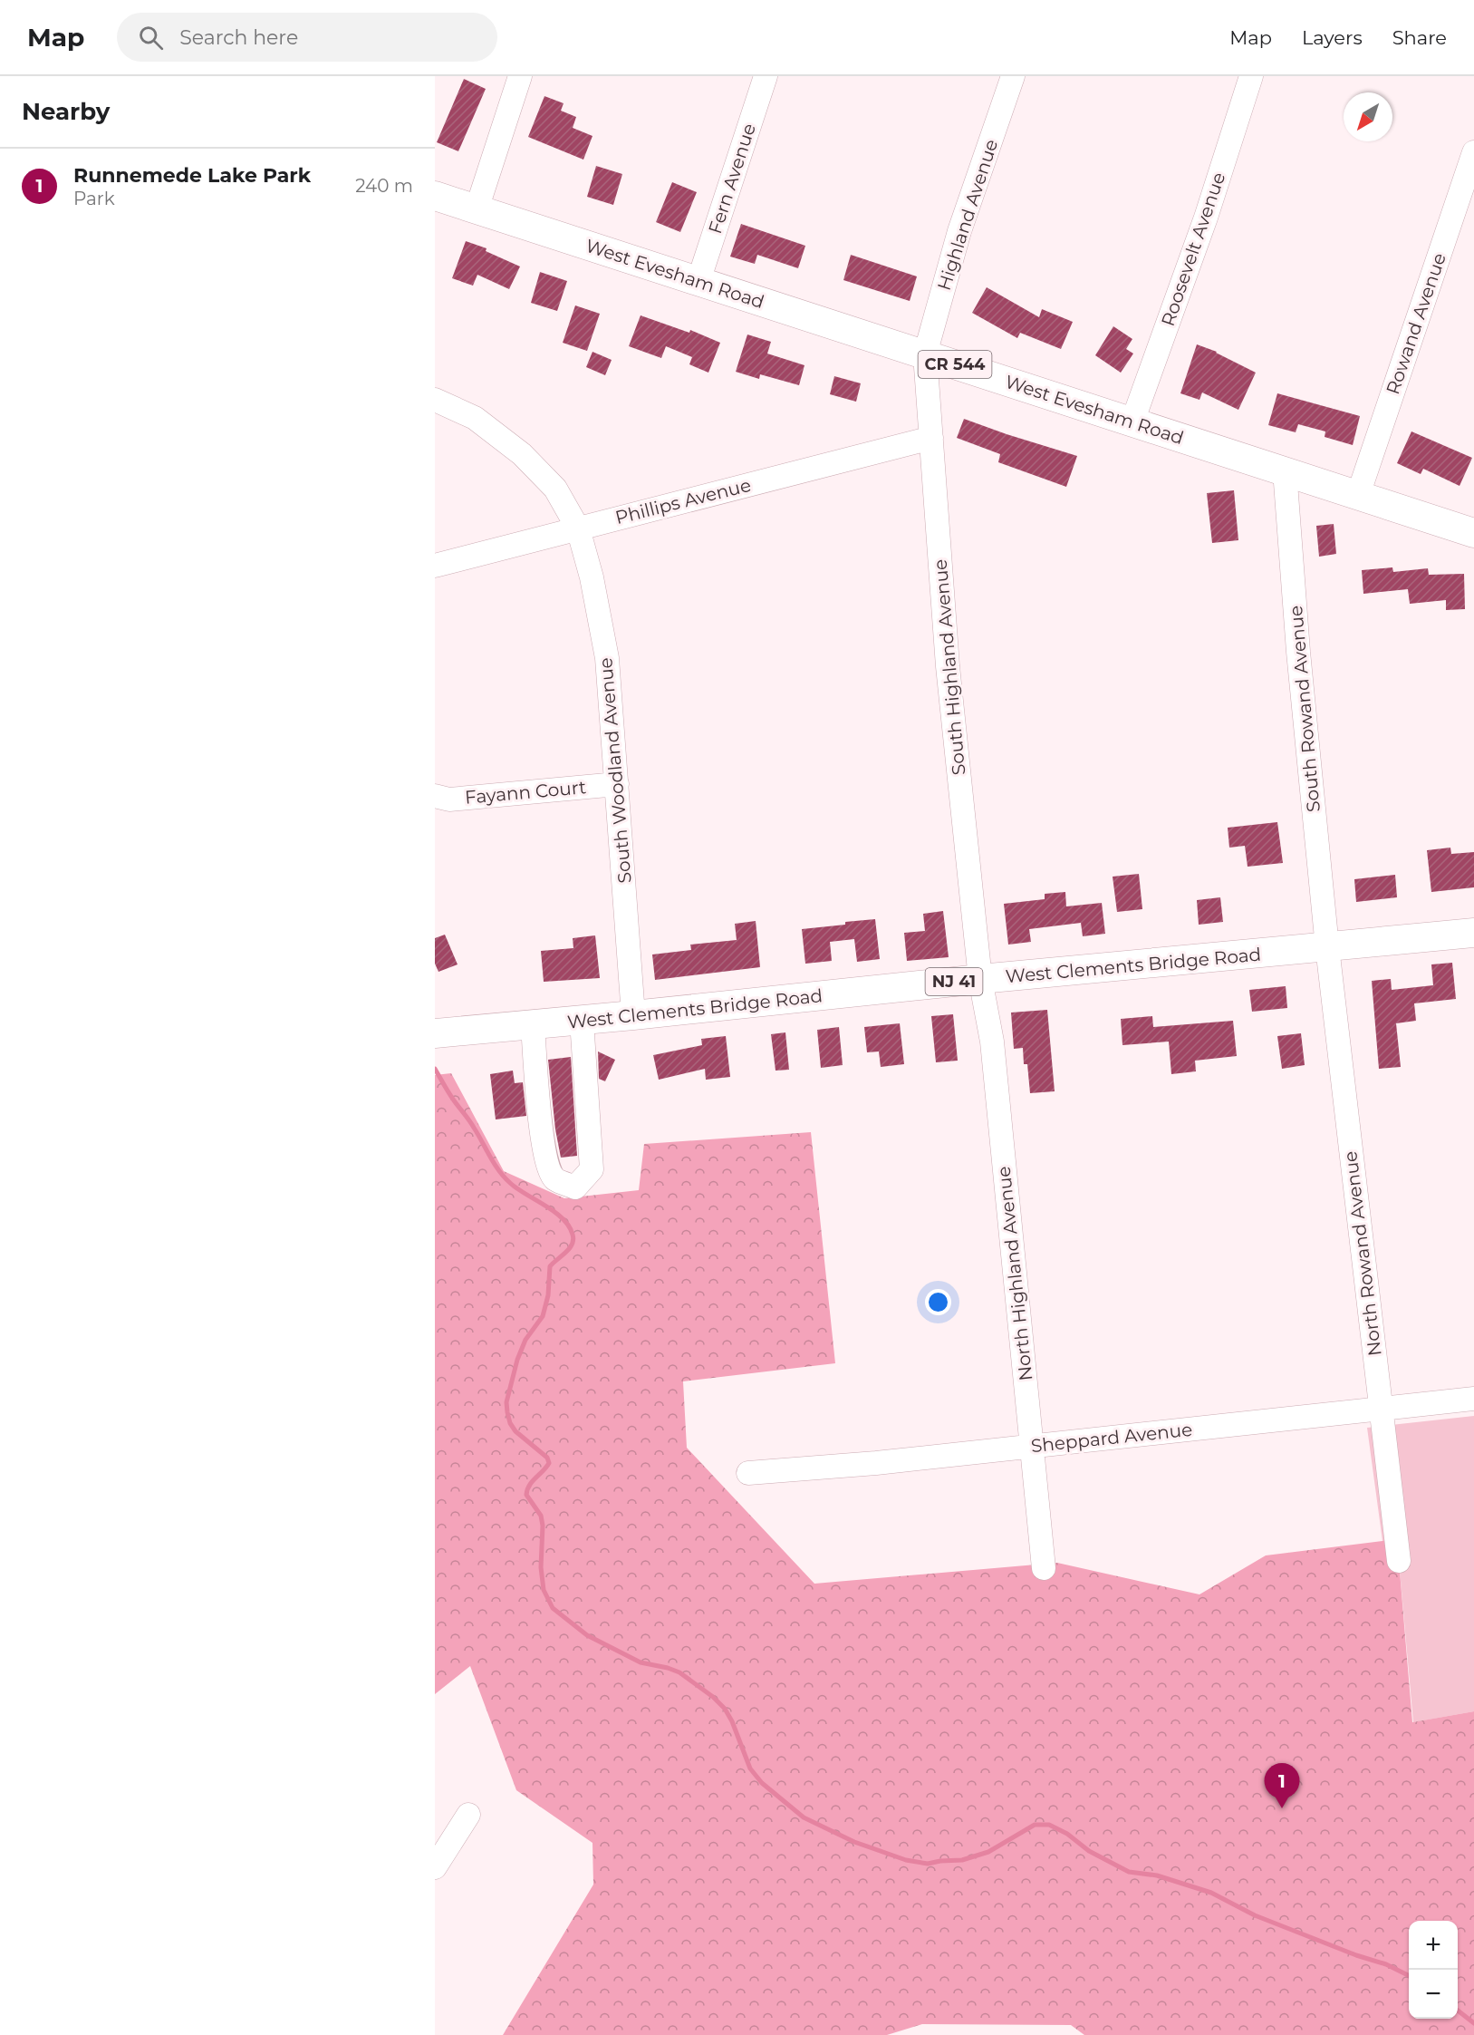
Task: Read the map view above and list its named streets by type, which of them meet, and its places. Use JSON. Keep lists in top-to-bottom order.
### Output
{
  "streets": {
    "main road": [
      "West Evesham Road",
      "CR 544",
      "West Clements Bridge Road",
      "NJ 41"
    ],
    "street": [
      "Fern Avenue",
      "Highland Avenue",
      "Roosevelt Avenue",
      "Rowand Avenue",
      "Phillips Avenue",
      "South Highland Avenue",
      "South Rowand Avenue",
      "South Woodland Avenue",
      "Fayann Court",
      "North Rowand Avenue",
      "North Highland Avenue",
      "Sheppard Avenue"
    ]
  },
  "crossings": [
    ["Fern Avenue", "West Evesham Road"],
    ["Highland Avenue", "West Evesham Road"],
    ["Highland Avenue", "South Highland Avenue"],
    ["Roosevelt Avenue", "West Evesham Road"],
    ["West Evesham Road", "Rowand Avenue"],
    ["West Evesham Road", "South Highland Avenue"],
    ["West Evesham Road", "South Rowand Avenue"],
    ["Phillips Avenue", "South Highland Avenue"],
    ["Phillips Avenue", "South Woodland Avenue"],
    ["South Highland Avenue", "West Clements Bridge Road"],
    ["South Highland Avenue", "North Highland Avenue"],
    ["South Rowand Avenue", "West Clements Bridge Road"],
    ["South Rowand Avenue", "North Rowand Avenue"],
    ["South Woodland Avenue", "Fayann Court"],
    ["South Woodland Avenue", "West Clements Bridge Road"],
    ["West Clements Bridge Road", "North Rowand Avenue"],
    ["West Clements Bridge Road", "North Highland Avenue"],
    ["North Rowand Avenue", "Sheppard Avenue"],
    ["North Highland Avenue", "Sheppard Avenue"]
  ],
  "north": "bottom left",
  "page": {
    "header": "Map",
    "search": "Search here",
    "nav": ["Map", "Layers", "Share"],
    "heading": "Nearby",
    "list": [
      {
        "mark": "1",
        "name": "Runnemede Lake Park",
        "note": "Park",
        "value": "240 m"
      }
    ],
    "pins": "1",
    "map_buttons": ["+", "−"]
  }
}
